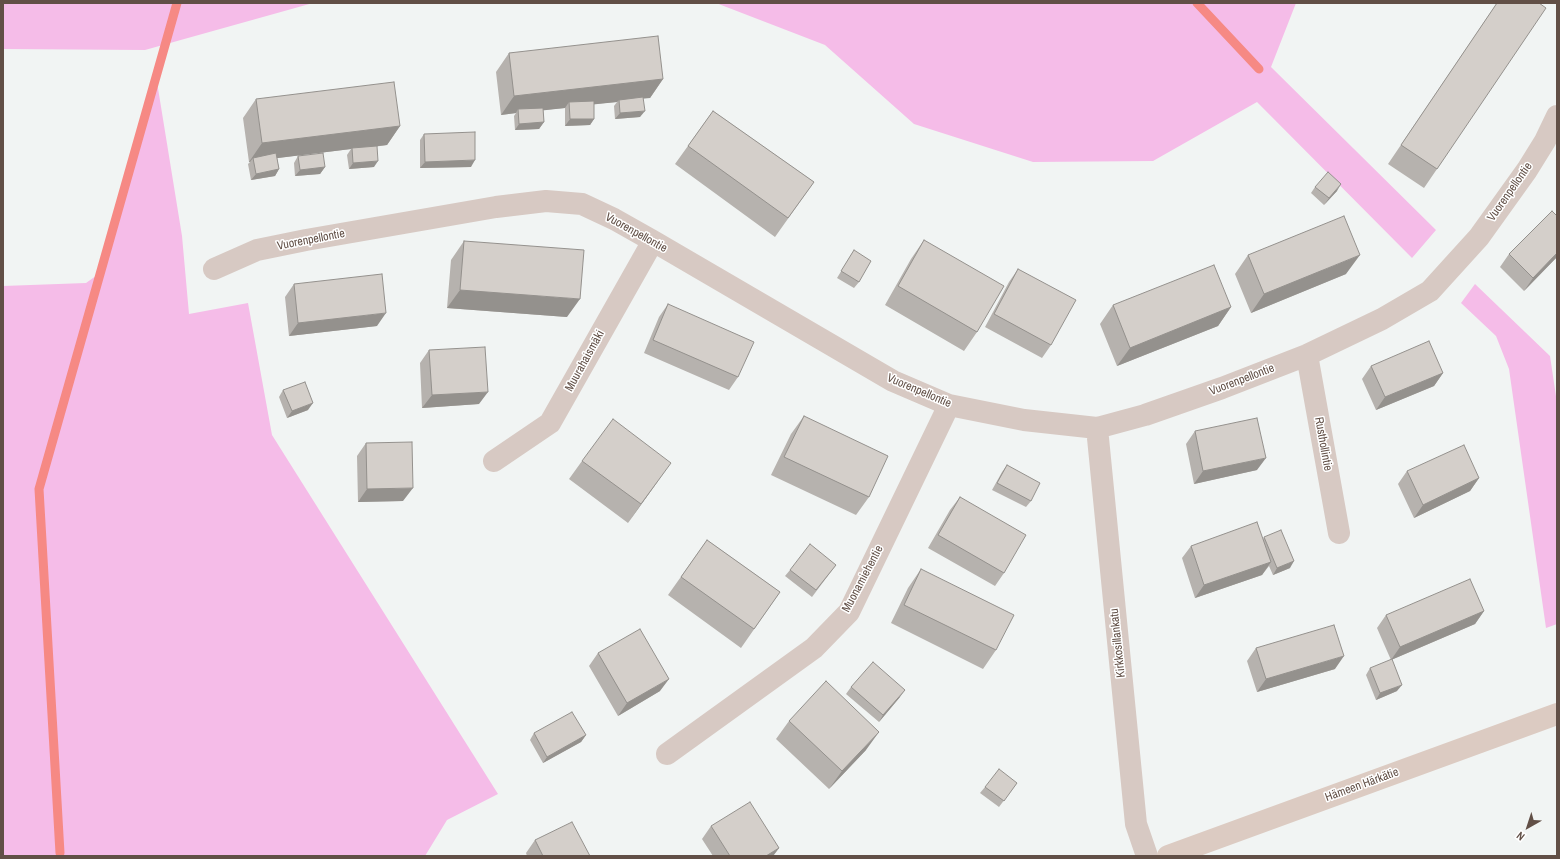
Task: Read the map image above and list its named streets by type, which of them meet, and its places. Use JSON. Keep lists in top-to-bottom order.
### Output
{
  "streets": {
    "main road": ["Hämeen Härkätie"],
    "street": [
      "Vuorenpellontie",
      "Muurahaismäki",
      "Rusthollintie",
      "Muonamiehentie",
      "Kirkkosillankatu"
    ]
  },
  "crossings": [
    ["Vuorenpellontie", "Muurahaismäki"],
    ["Vuorenpellontie", "Rusthollintie"],
    ["Vuorenpellontie", "Muonamiehentie"],
    ["Vuorenpellontie", "Kirkkosillankatu"]
  ],
  "north": "bottom left"
}
